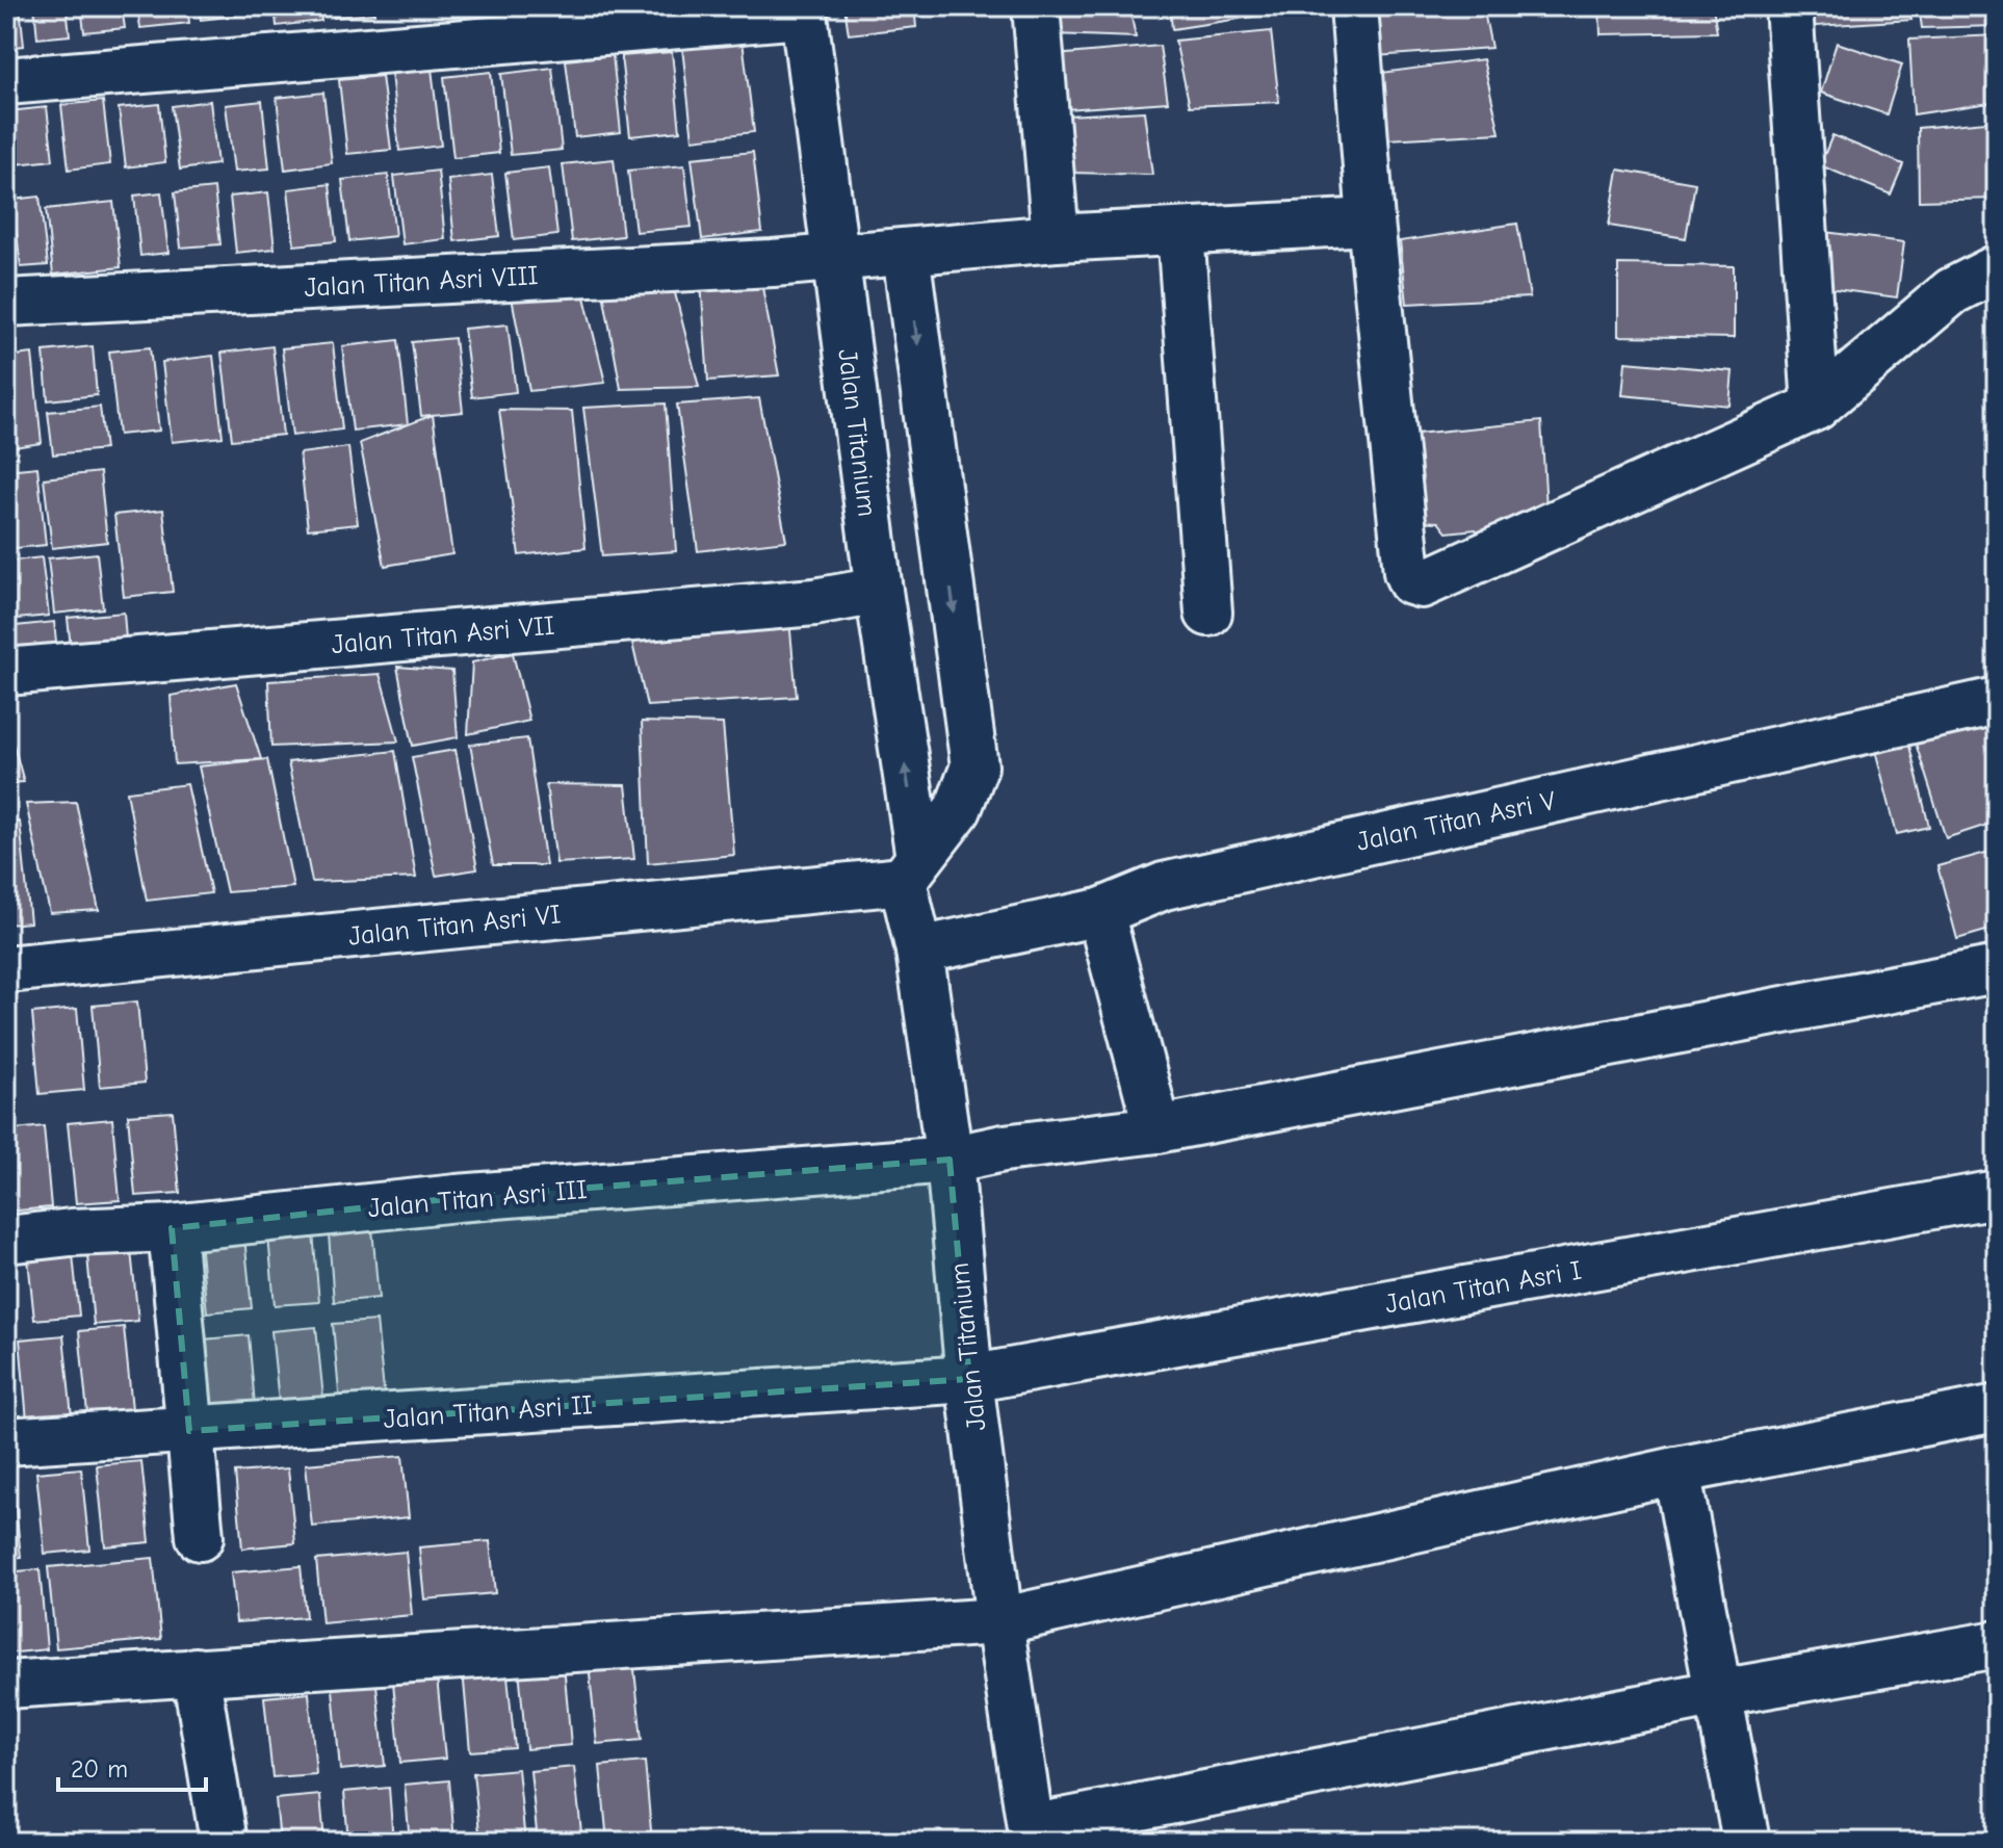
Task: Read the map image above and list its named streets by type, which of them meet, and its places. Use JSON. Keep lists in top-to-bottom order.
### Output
{
  "streets": {
    "street": [
      "Jalan Titan Asri VIII",
      "Jalan Titanium",
      "Jalan Titan Asri VII",
      "Jalan Titan Asri V",
      "Jalan Titan Asri VI",
      "Jalan Titan Asri III",
      "Jalan Titan Asri I",
      "Jalan Titan Asri II"
    ]
  },
  "crossings": [
    ["Jalan Titan Asri VIII", "Jalan Titanium"],
    ["Jalan Titanium", "Jalan Titan Asri VII"],
    ["Jalan Titanium", "Jalan Titan Asri V"],
    ["Jalan Titanium", "Jalan Titan Asri VI"],
    ["Jalan Titanium", "Jalan Titan Asri III"],
    ["Jalan Titanium", "Jalan Titan Asri I"],
    ["Jalan Titanium", "Jalan Titan Asri II"],
    ["Jalan Titan Asri I", "Jalan Titan Asri II"]
  ],
  "scale_bar": "20 m"
}
